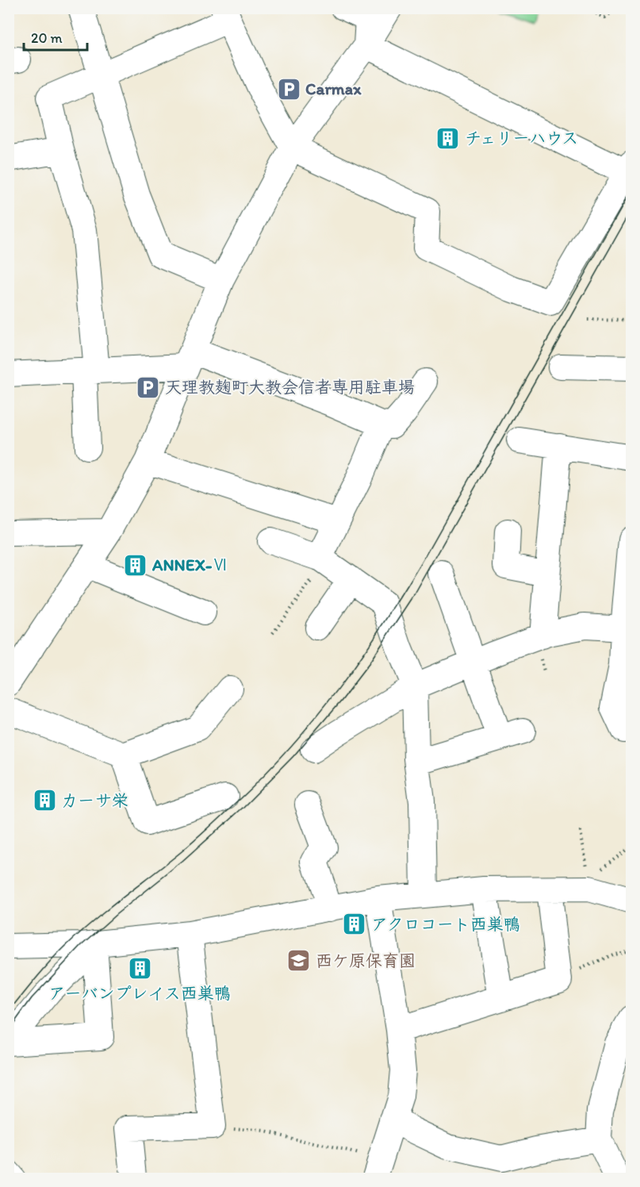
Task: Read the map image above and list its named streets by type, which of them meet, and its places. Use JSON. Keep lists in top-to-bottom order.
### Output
{
  "places": {
    "parking": ["Carmax", "天理教麹町大教会信者専用駐車場"],
    "building": [
      "チェリーハウス",
      "ANNEX-Ⅵ",
      "カーサ栄",
      "アクロコート西巣鴨",
      "アーバンプレイス西巣鴨"
    ],
    "school or university": ["西ケ原保育園"]
  },
  "scale_bar": "20 m"
}
